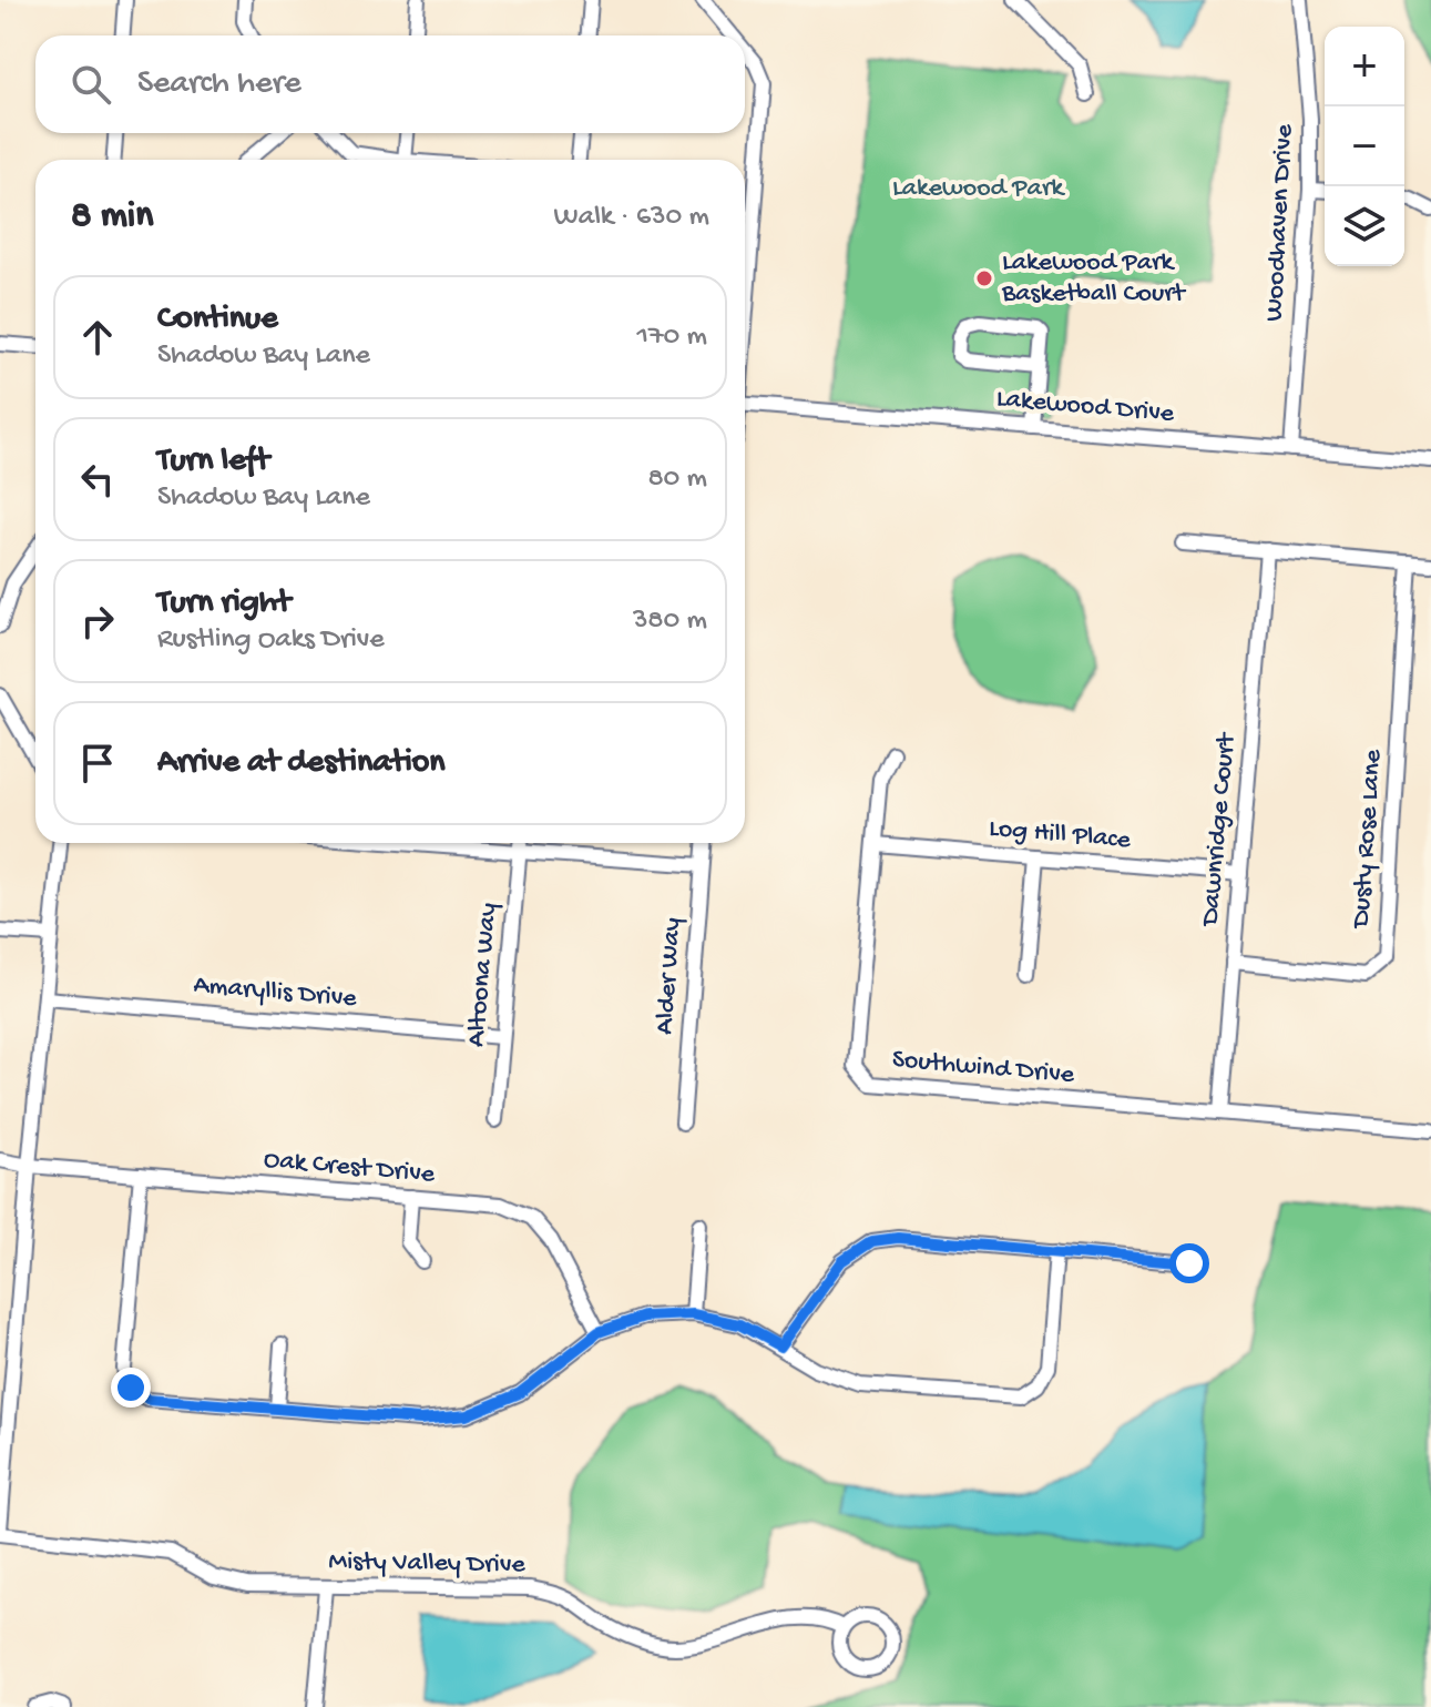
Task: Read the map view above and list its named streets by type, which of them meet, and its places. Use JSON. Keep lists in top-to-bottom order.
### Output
{
  "streets": {
    "street": [
      "Woodhaven Drive",
      "Lakewood Drive",
      "Dawnridge Court",
      "Log Hill Place",
      "Dusty Rose Lane",
      "Altoona Way",
      "Alder Way",
      "Amaryllis Drive",
      "Southwind Drive",
      "Oak Crest Drive",
      "Misty Valley Drive"
    ]
  },
  "crossings": [
    ["Woodhaven Drive", "Lakewood Drive"],
    ["Dawnridge Court", "Log Hill Place"],
    ["Dawnridge Court", "Dusty Rose Lane"],
    ["Dawnridge Court", "Southwind Drive"],
    ["Log Hill Place", "Southwind Drive"],
    ["Altoona Way", "Amaryllis Drive"]
  ],
  "parks": ["Lakewood Park"],
  "places": ["Lakewood Park Basketball Court"],
  "page": {
    "map_buttons": ["+", "−"],
    "search": "Search here",
    "heading": ["8 min", "Walk · 630 m"],
    "list": [
      ["Continue", "Shadow Bay Lane", "170 m"],
      ["Turn left", "Shadow Bay Lane", "80 m"],
      ["Turn right", "Rustling Oaks Drive", "380 m"],
      "Arrive at destination"
    ]
  }
}
